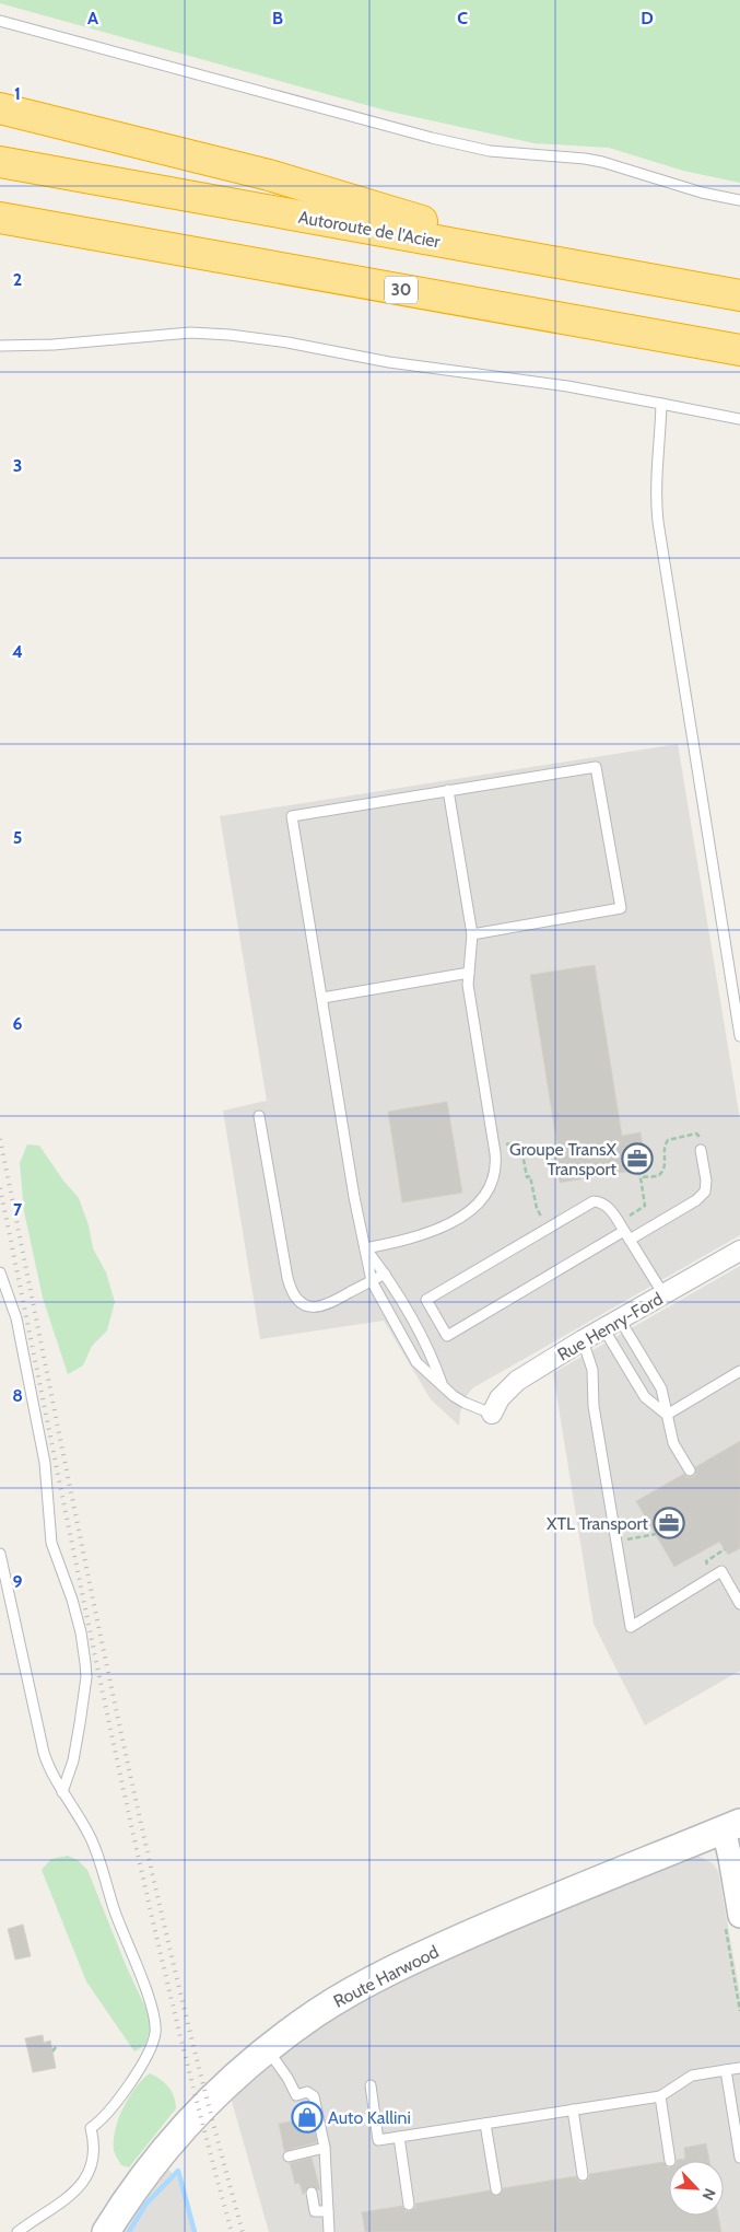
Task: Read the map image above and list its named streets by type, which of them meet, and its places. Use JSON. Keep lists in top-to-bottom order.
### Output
{
  "streets": {
    "highway": ["Autoroute de l'Acier", "30"],
    "main road": ["Route Harwood"],
    "street": ["Rue Henry-Ford"]
  },
  "places": {
    "office": ["Groupe TransX Transport", "XTL Transport"],
    "shop": ["Auto Kallini"]
  },
  "north": "bottom right",
  "grid": {
    "columns": [
      "A",
      "B",
      "C",
      "D"
    ],
    "rows": [
      "1",
      "2",
      "3",
      "4",
      "5",
      "6",
      "7",
      "8",
      "9"
    ]
  }
}
